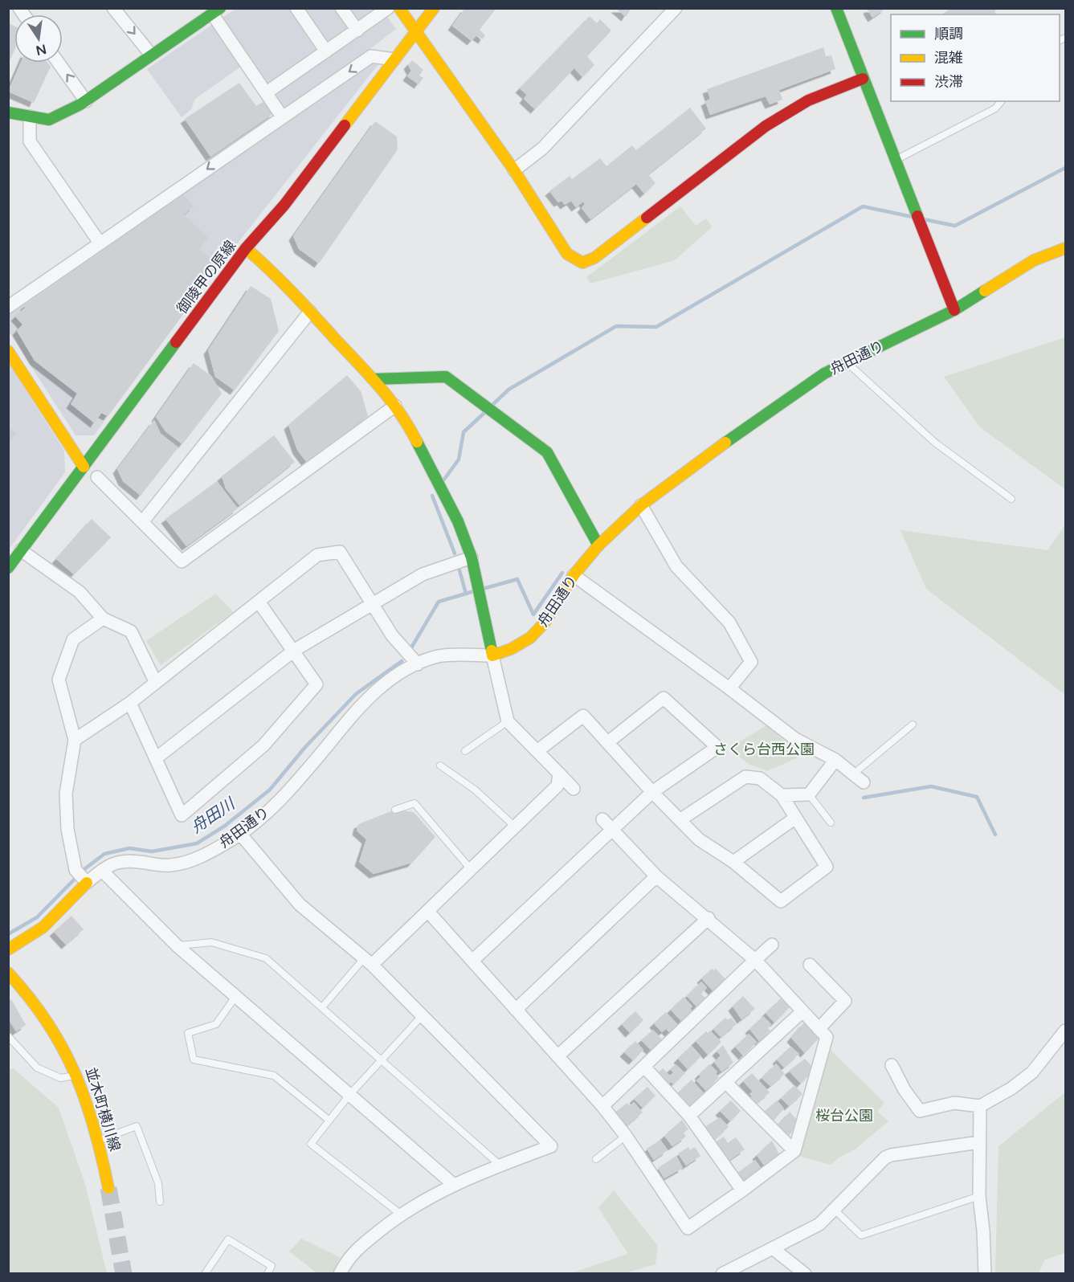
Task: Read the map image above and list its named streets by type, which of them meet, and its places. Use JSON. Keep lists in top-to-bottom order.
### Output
{
  "streets": {
    "street": ["御陵甲の原線", "舟田通り", "並木町横川線"]
  },
  "water": ["舟田川"],
  "parks": ["さくら台西公園", "桜台公園"],
  "legend": ["順調", "混雑", "渋滞"],
  "north": "bottom"
}
